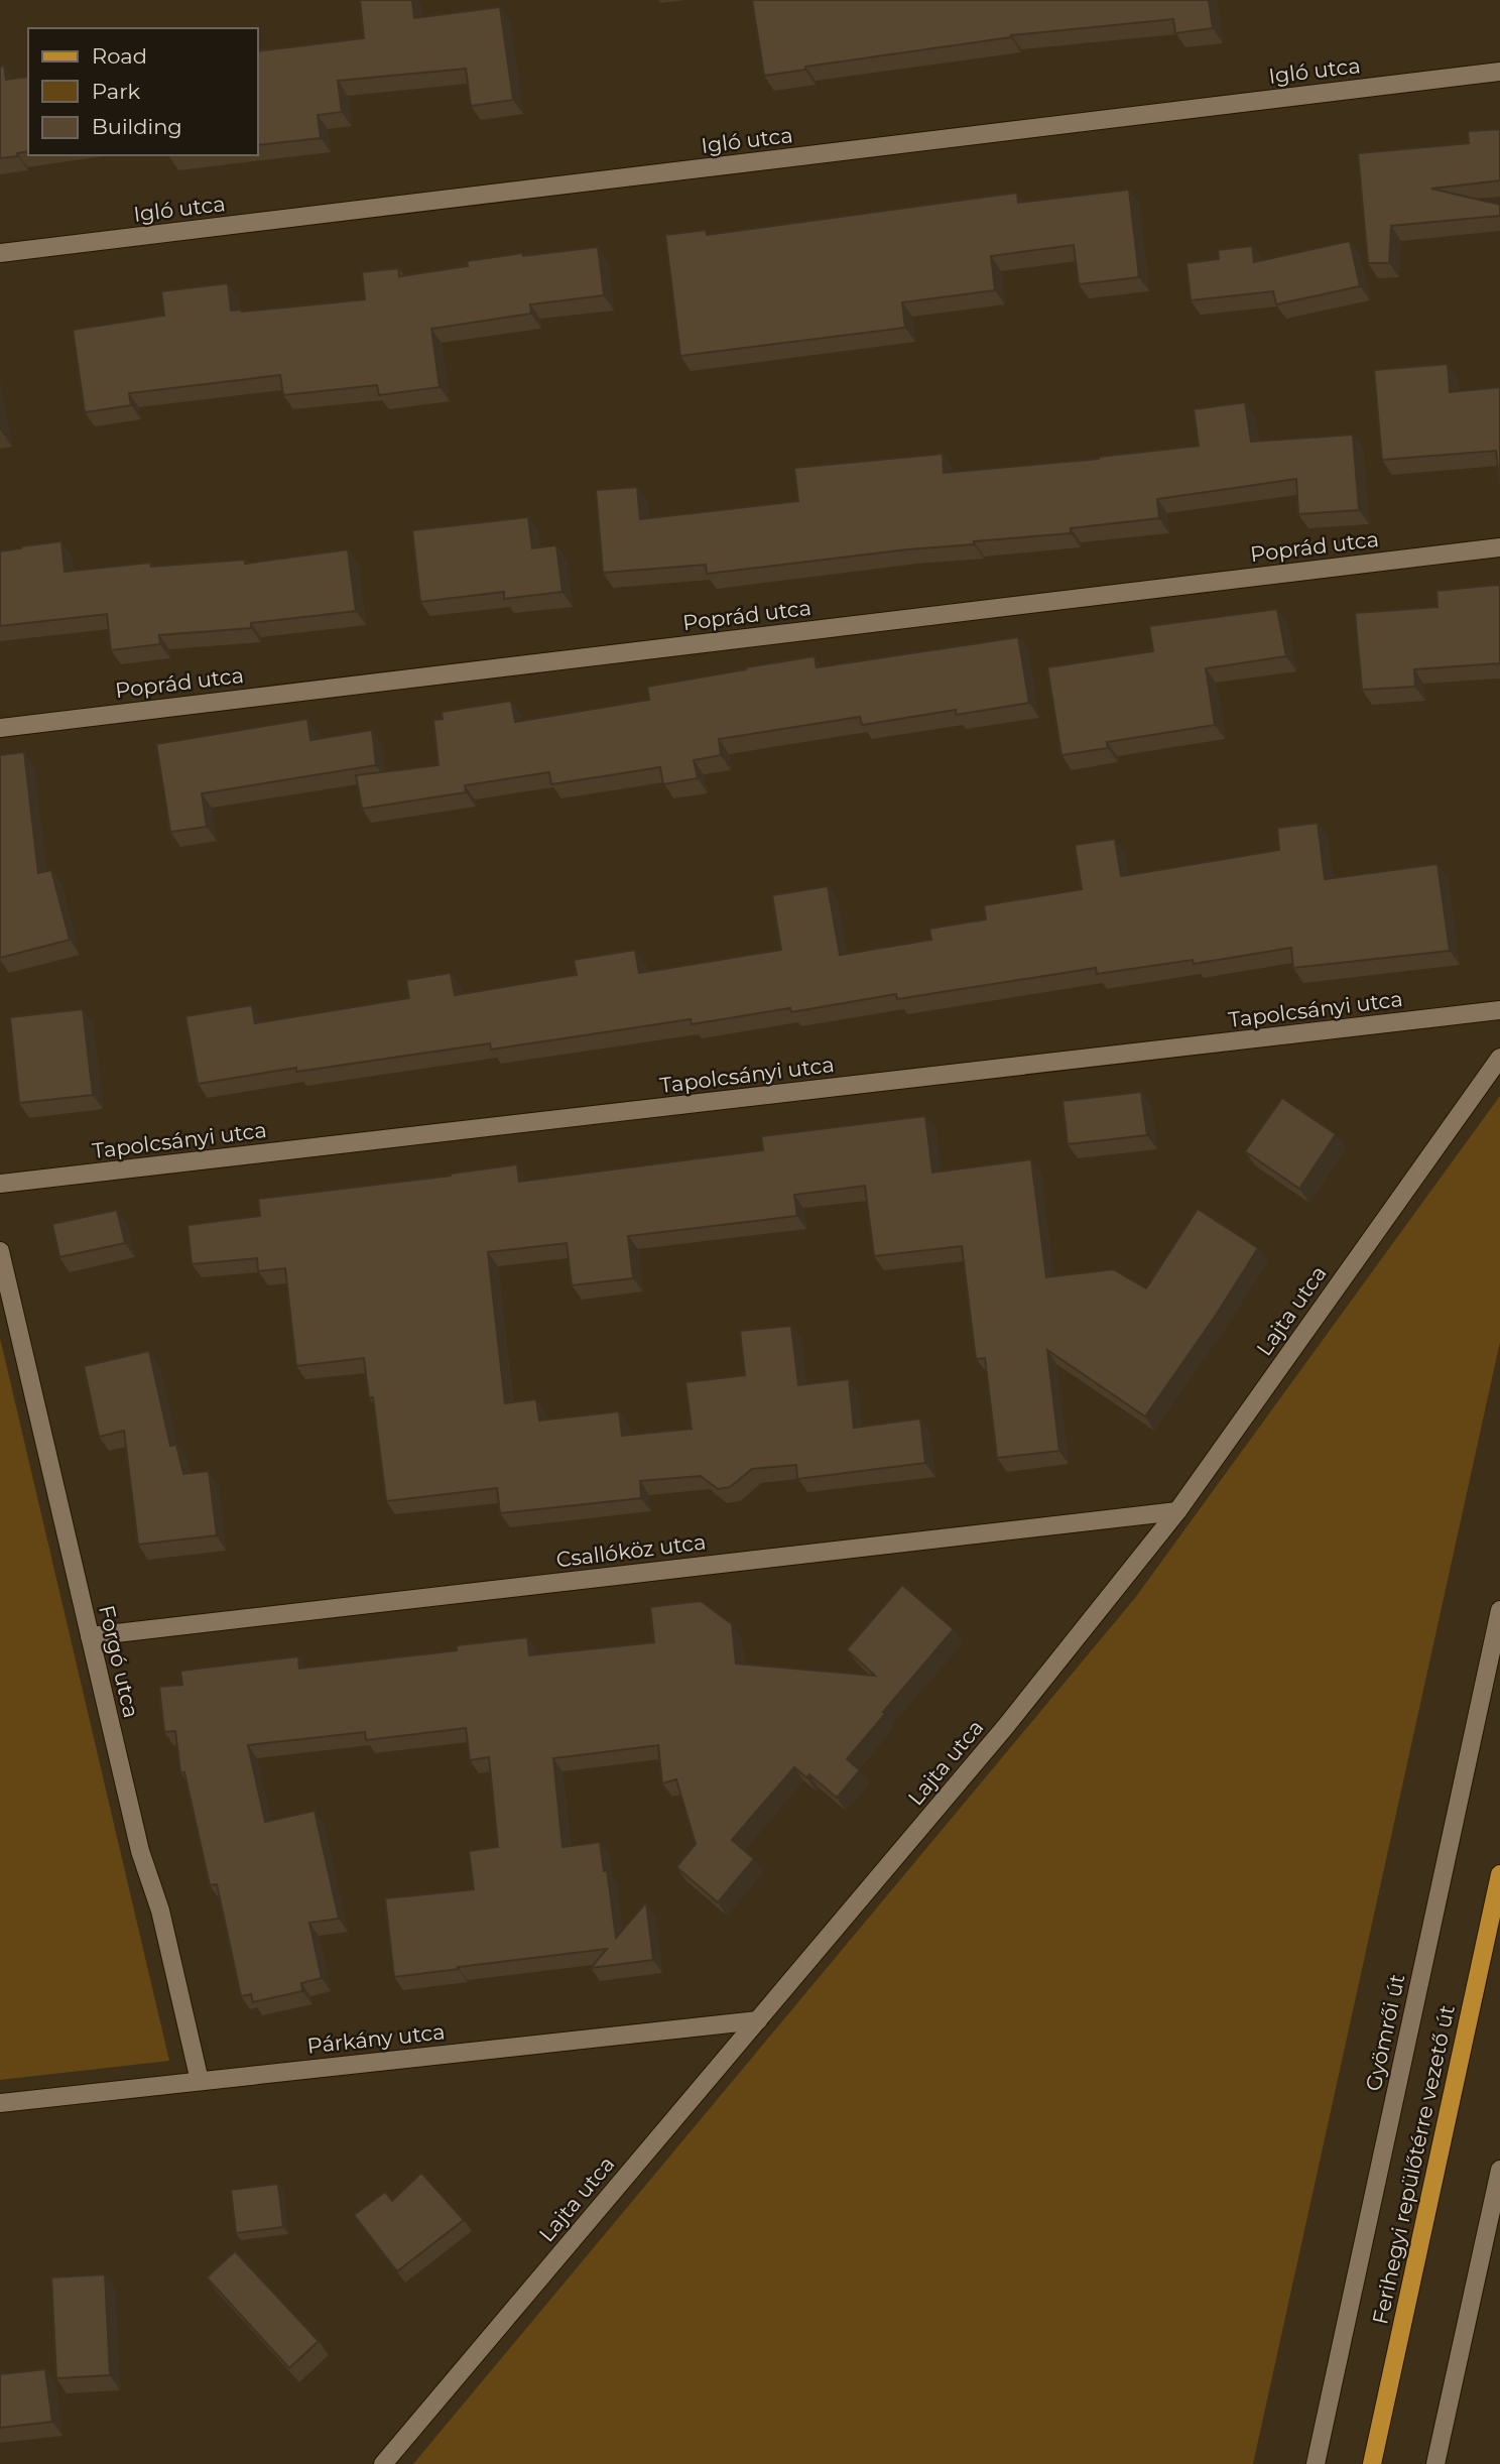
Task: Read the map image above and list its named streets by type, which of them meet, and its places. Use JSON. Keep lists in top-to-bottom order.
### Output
{
  "streets": {
    "main road": ["Ferihegyi repülőtérre vezető út"],
    "street": [
      "Igló utca",
      "Poprád utca",
      "Tapolcsányi utca",
      "Lajta utca",
      "Csallóköz utca",
      "Forgó utca",
      "Gyömrői út",
      "Párkány utca"
    ]
  },
  "crossings": [
    ["Lajta utca", "Csallóköz utca"],
    ["Lajta utca", "Párkány utca"],
    ["Csallóköz utca", "Forgó utca"],
    ["Forgó utca", "Párkány utca"]
  ],
  "legend": ["Road", "Park", "Building"]
}
